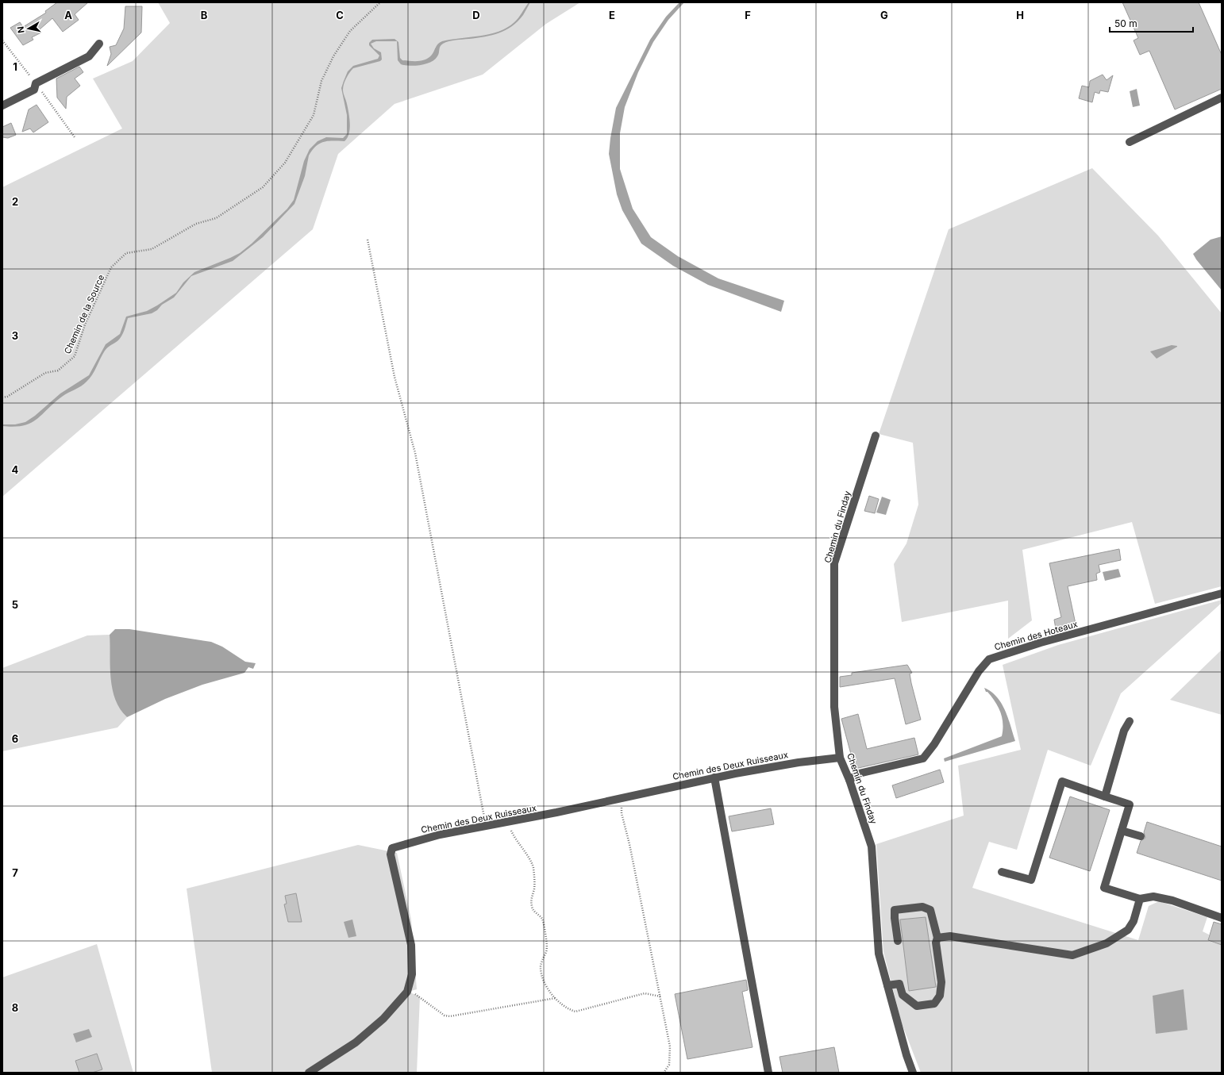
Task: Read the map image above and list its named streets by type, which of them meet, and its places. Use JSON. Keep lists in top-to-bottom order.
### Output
{
  "streets": {
    "street": ["Chemin du Finday", "Chemin des Hoteaux", "Chemin des Deux Ruisseaux"],
    "path": ["Chemin de la Source"]
  },
  "crossings": [
    ["Chemin du Finday", "Chemin des Hoteaux"],
    ["Chemin du Finday", "Chemin des Deux Ruisseaux"]
  ],
  "scale_bar": "50 m",
  "north": "left",
  "grid": {
    "columns": [
      "A",
      "B",
      "C",
      "D",
      "E",
      "F",
      "G",
      "H"
    ],
    "rows": [
      "1",
      "2",
      "3",
      "4",
      "5",
      "6",
      "7",
      "8"
    ]
  }
}
